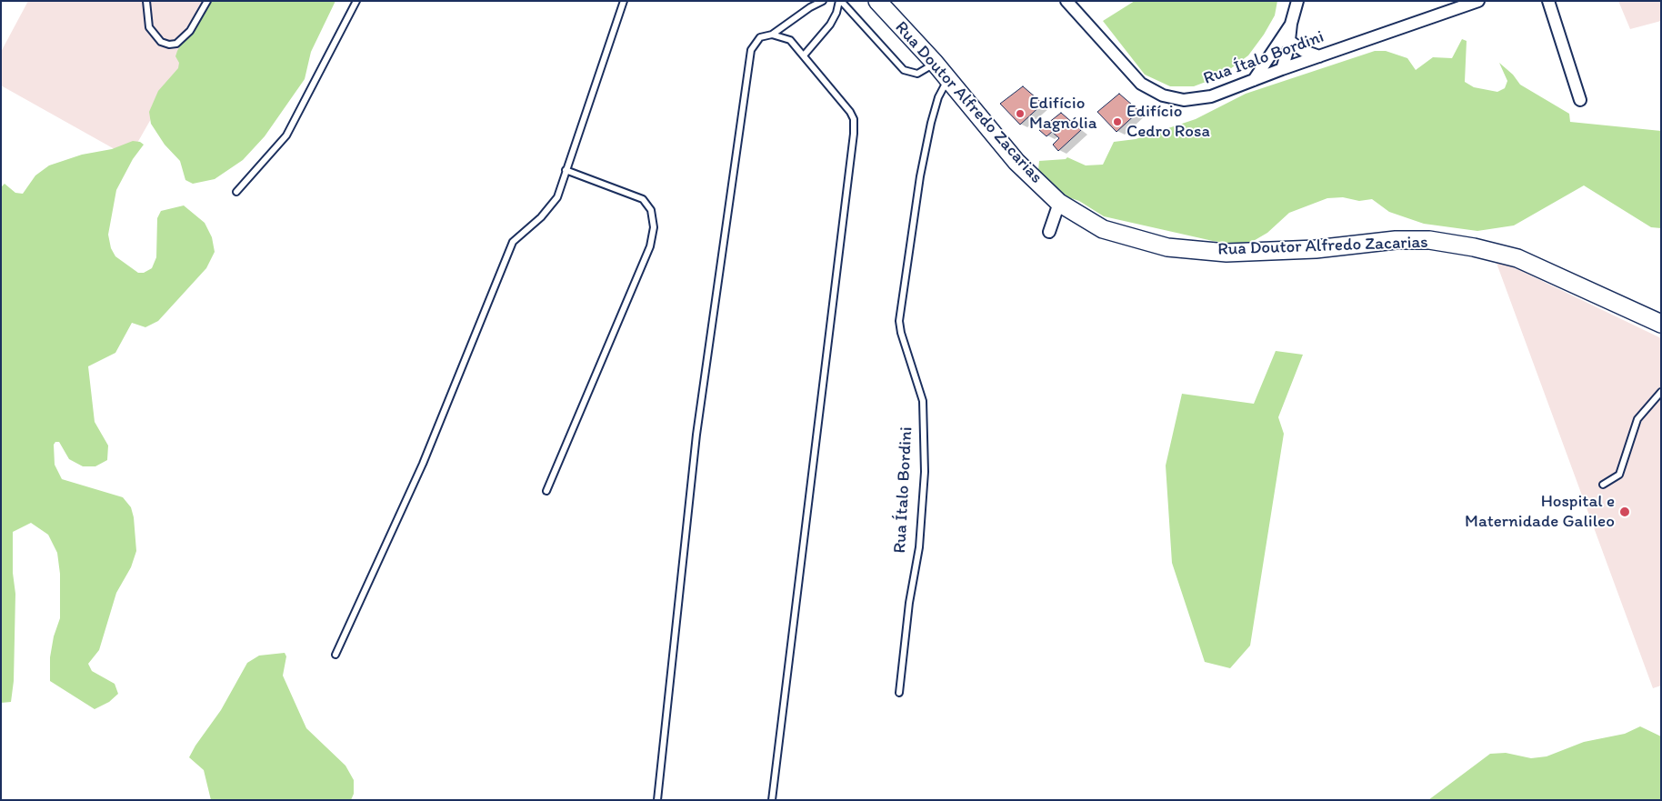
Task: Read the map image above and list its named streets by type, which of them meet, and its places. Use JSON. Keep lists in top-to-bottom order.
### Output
{
  "streets": {
    "street": ["Rua Ítalo Bordini", "Rua Doutor Alfredo Zacarias"]
  },
  "crossings": [
    ["Rua Ítalo Bordini", "Rua Doutor Alfredo Zacarias"]
  ],
  "places": ["Edifício Magnólia", "Edifício Cedro Rosa", "Hospital e Maternidade Galileo"]
}
